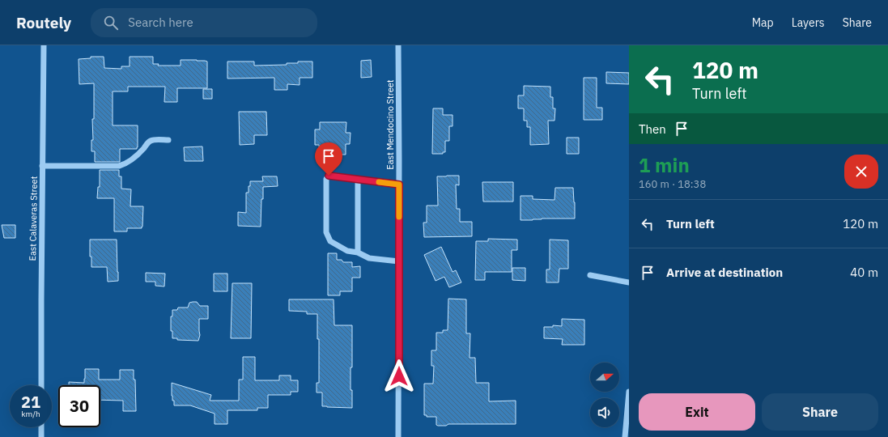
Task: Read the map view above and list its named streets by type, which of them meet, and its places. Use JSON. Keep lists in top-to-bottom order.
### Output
{
  "streets": {
    "street": ["East Mendocino Street", "East Calaveras Street"]
  },
  "north": "right",
  "page": {
    "header": "Routely",
    "search": "Search here",
    "nav": ["Map", "Layers", "Share"],
    "turn": ["120 m", "Turn left"],
    "then": "Then",
    "heading": ["1 min", "160 m · 18:38"],
    "list": [
      {
        "name": "Turn left",
        "value": "120 m"
      },
      {
        "name": "Arrive at destination",
        "value": "40 m"
      }
    ],
    "speed": "21 km/h",
    "limit": "30",
    "buttons": ["Exit", "Share"]
  }
}
